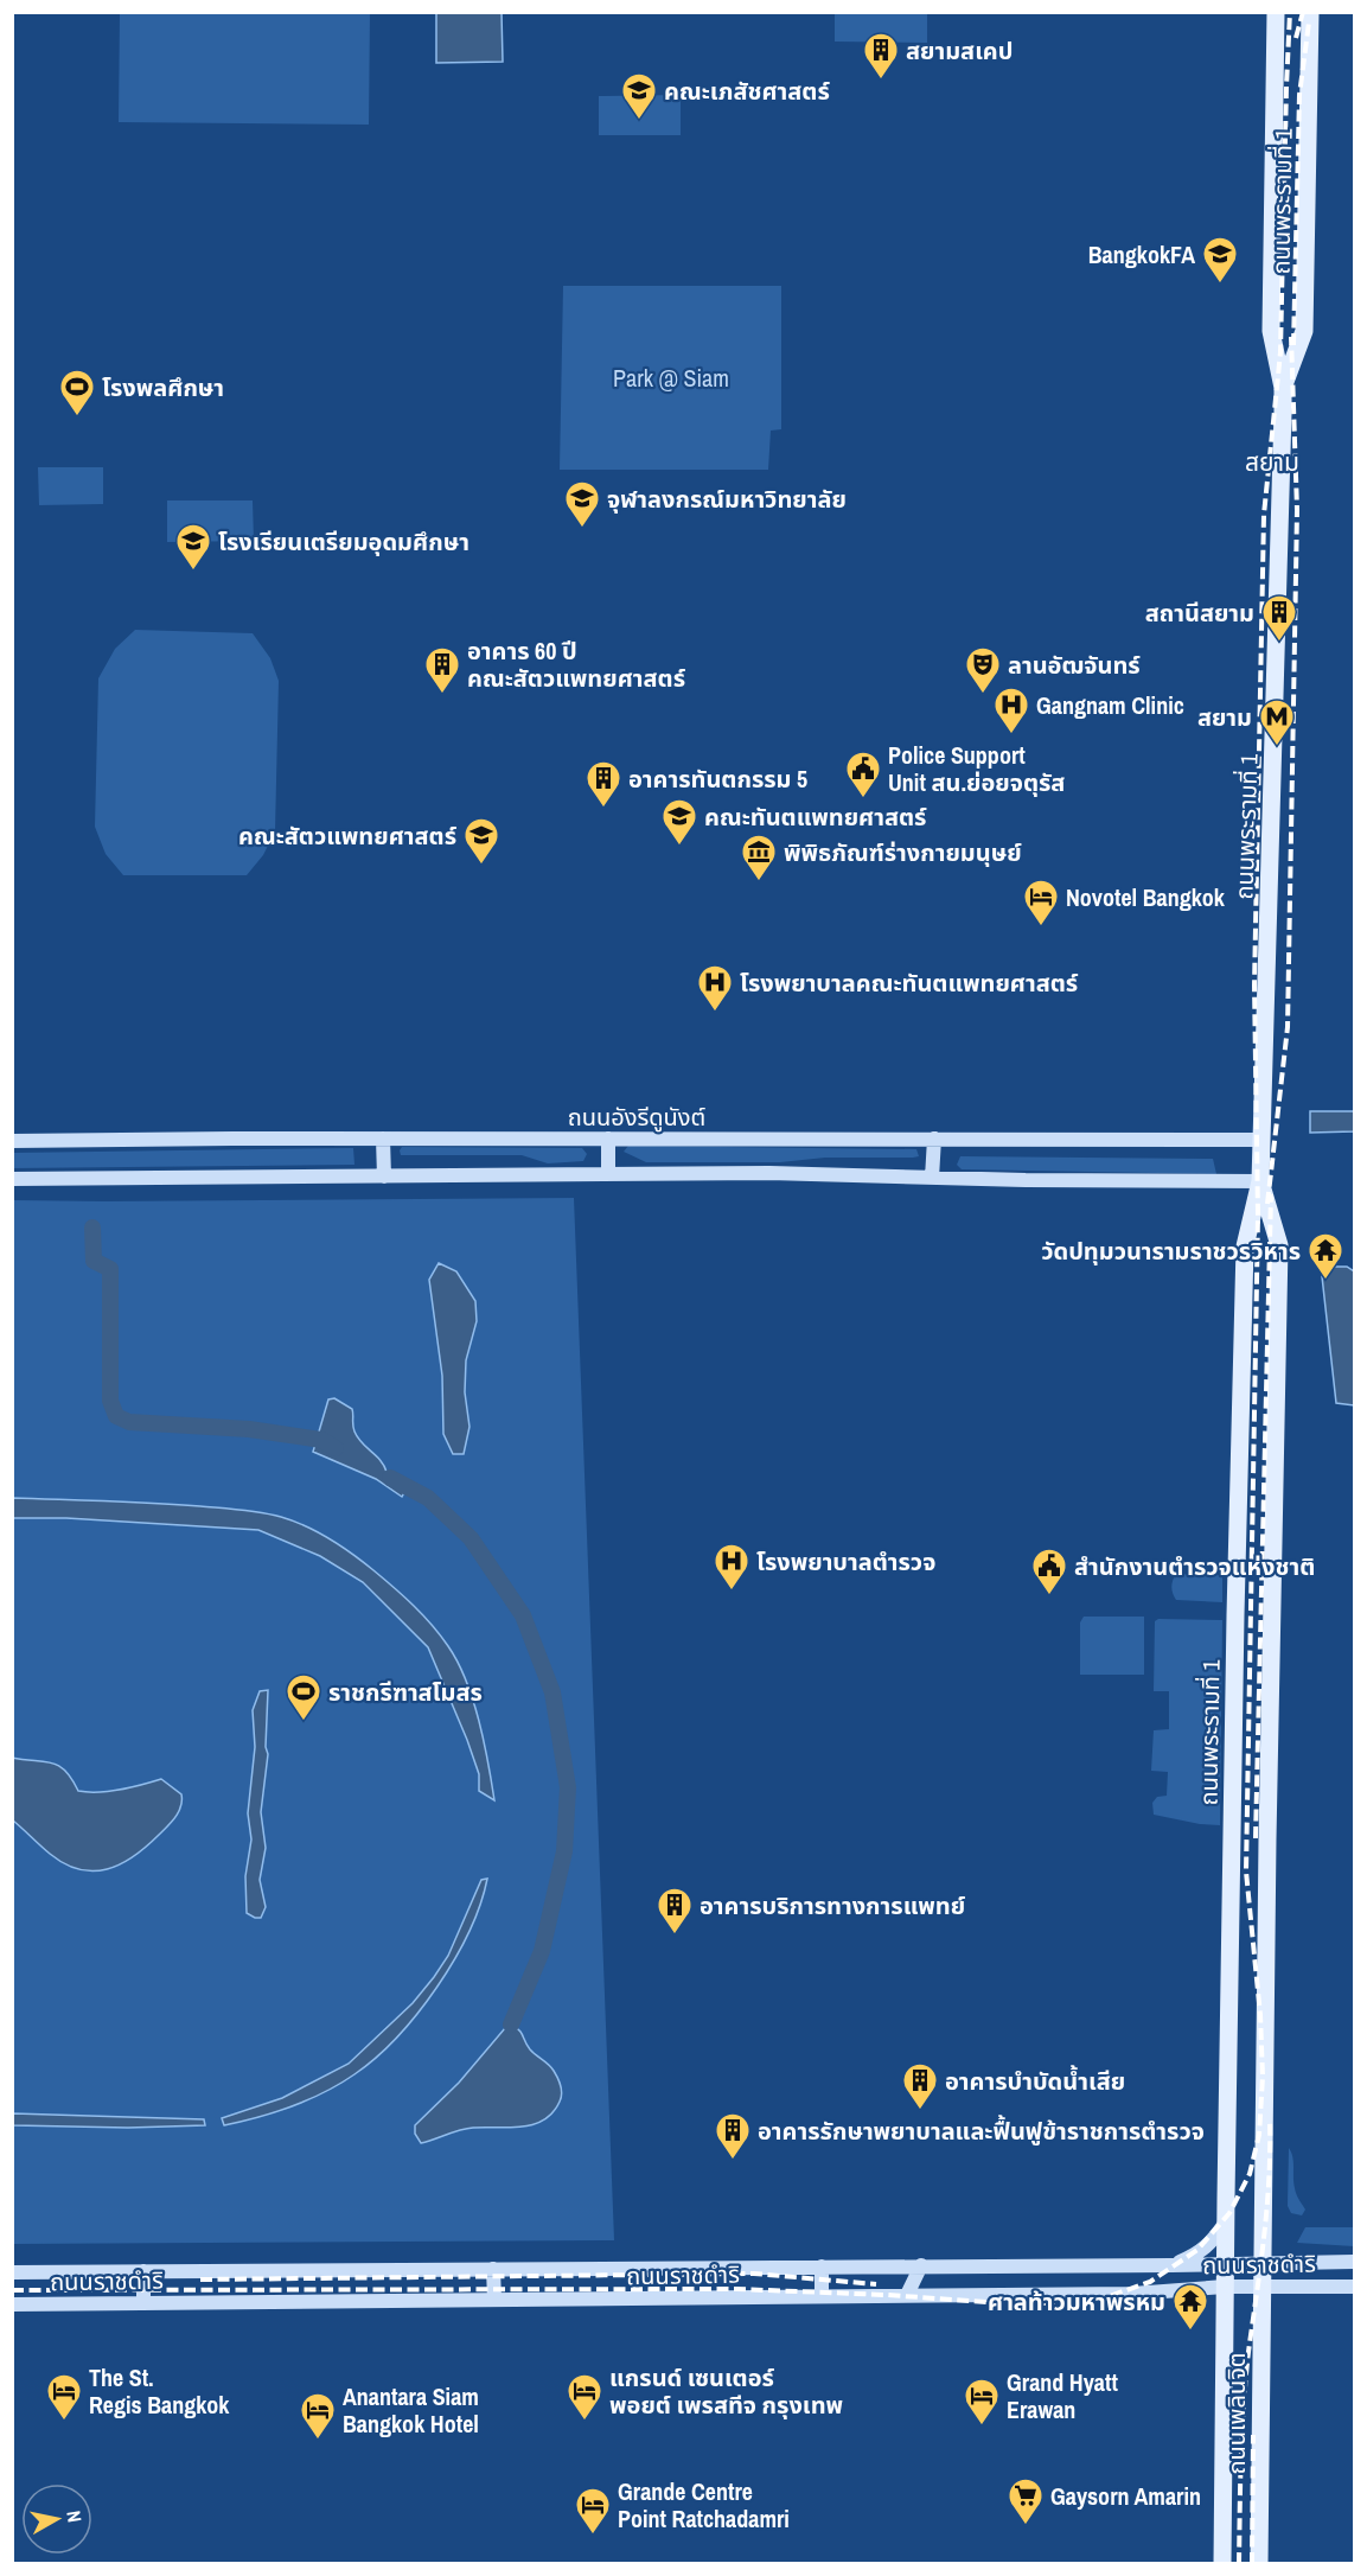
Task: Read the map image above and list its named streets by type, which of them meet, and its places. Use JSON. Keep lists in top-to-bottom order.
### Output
{
  "streets": {
    "main road": [
      "ถนนพระรามที่ 1",
      "ถนนอังรีดูนังต์",
      "ถนนราชดำริ",
      "ถนนเพลินจิต"
    ]
  },
  "crossings": [
    ["ถนนพระรามที่ 1", "ถนนอังรีดูนังต์"],
    ["ถนนพระรามที่ 1", "ถนนราชดำริ"],
    ["ถนนพระรามที่ 1", "ถนนเพลินจิต"],
    ["ถนนราชดำริ", "ถนนเพลินจิต"]
  ],
  "districts": ["สยาม"],
  "parks": ["Park @ Siam"],
  "places": {
    "building": [
      "สยามสเคป",
      "สถานีสยาม",
      "อาคาร 60 ปี คณะสัตวแพทยศาสตร์",
      "อาคารทันตกรรม 5",
      "อาคารบริการทางการแพทย์",
      "อาคารบำบัดน้ำเสีย",
      "อาคารรักษาพยาบาลและฟื้นฟูข้าราชการตำรวจ"
    ],
    "school or university": [
      "คณะเภสัชศาสตร์",
      "BangkokFA",
      "จุฬาลงกรณ์มหาวิทยาลัย",
      "โรงเรียนเตรียมอุดมศึกษา",
      "คณะทันตแพทยศาสตร์",
      "คณะสัตวแพทยศาสตร์"
    ],
    "sports": ["โรงพลศึกษา", "ราชกรีฑาสโมสร"],
    "theatre": ["ลานอัฒจันทร์"],
    "hospital": ["Gangnam Clinic", "โรงพยาบาลคณะทันตแพทยศาสตร์", "โรงพยาบาลตำรวจ"],
    "metro station": ["สยาม"],
    "public building": ["Police Support Unit สน.ย่อยจตุรัส", "สำนักงานตำรวจแห่งชาติ"],
    "museum": ["พิพิธภัณฑ์ร่างกายมนุษย์"],
    "hotel": [
      "Novotel Bangkok",
      "The St. Regis Bangkok",
      "แกรนด์ เซนเตอร์ พอยต์ เพรสทีจ กรุงเทพ",
      "Grand Hyatt Erawan",
      "Anantara Siam Bangkok Hotel",
      "Grande Centre Point Ratchadamri"
    ],
    "temple": ["วัดปทุมวนารามราชวรวิหาร", "ศาลท้าวมหาพรหม"],
    "supermarket": ["Gaysorn Amarin"]
  },
  "north": "right"
}
